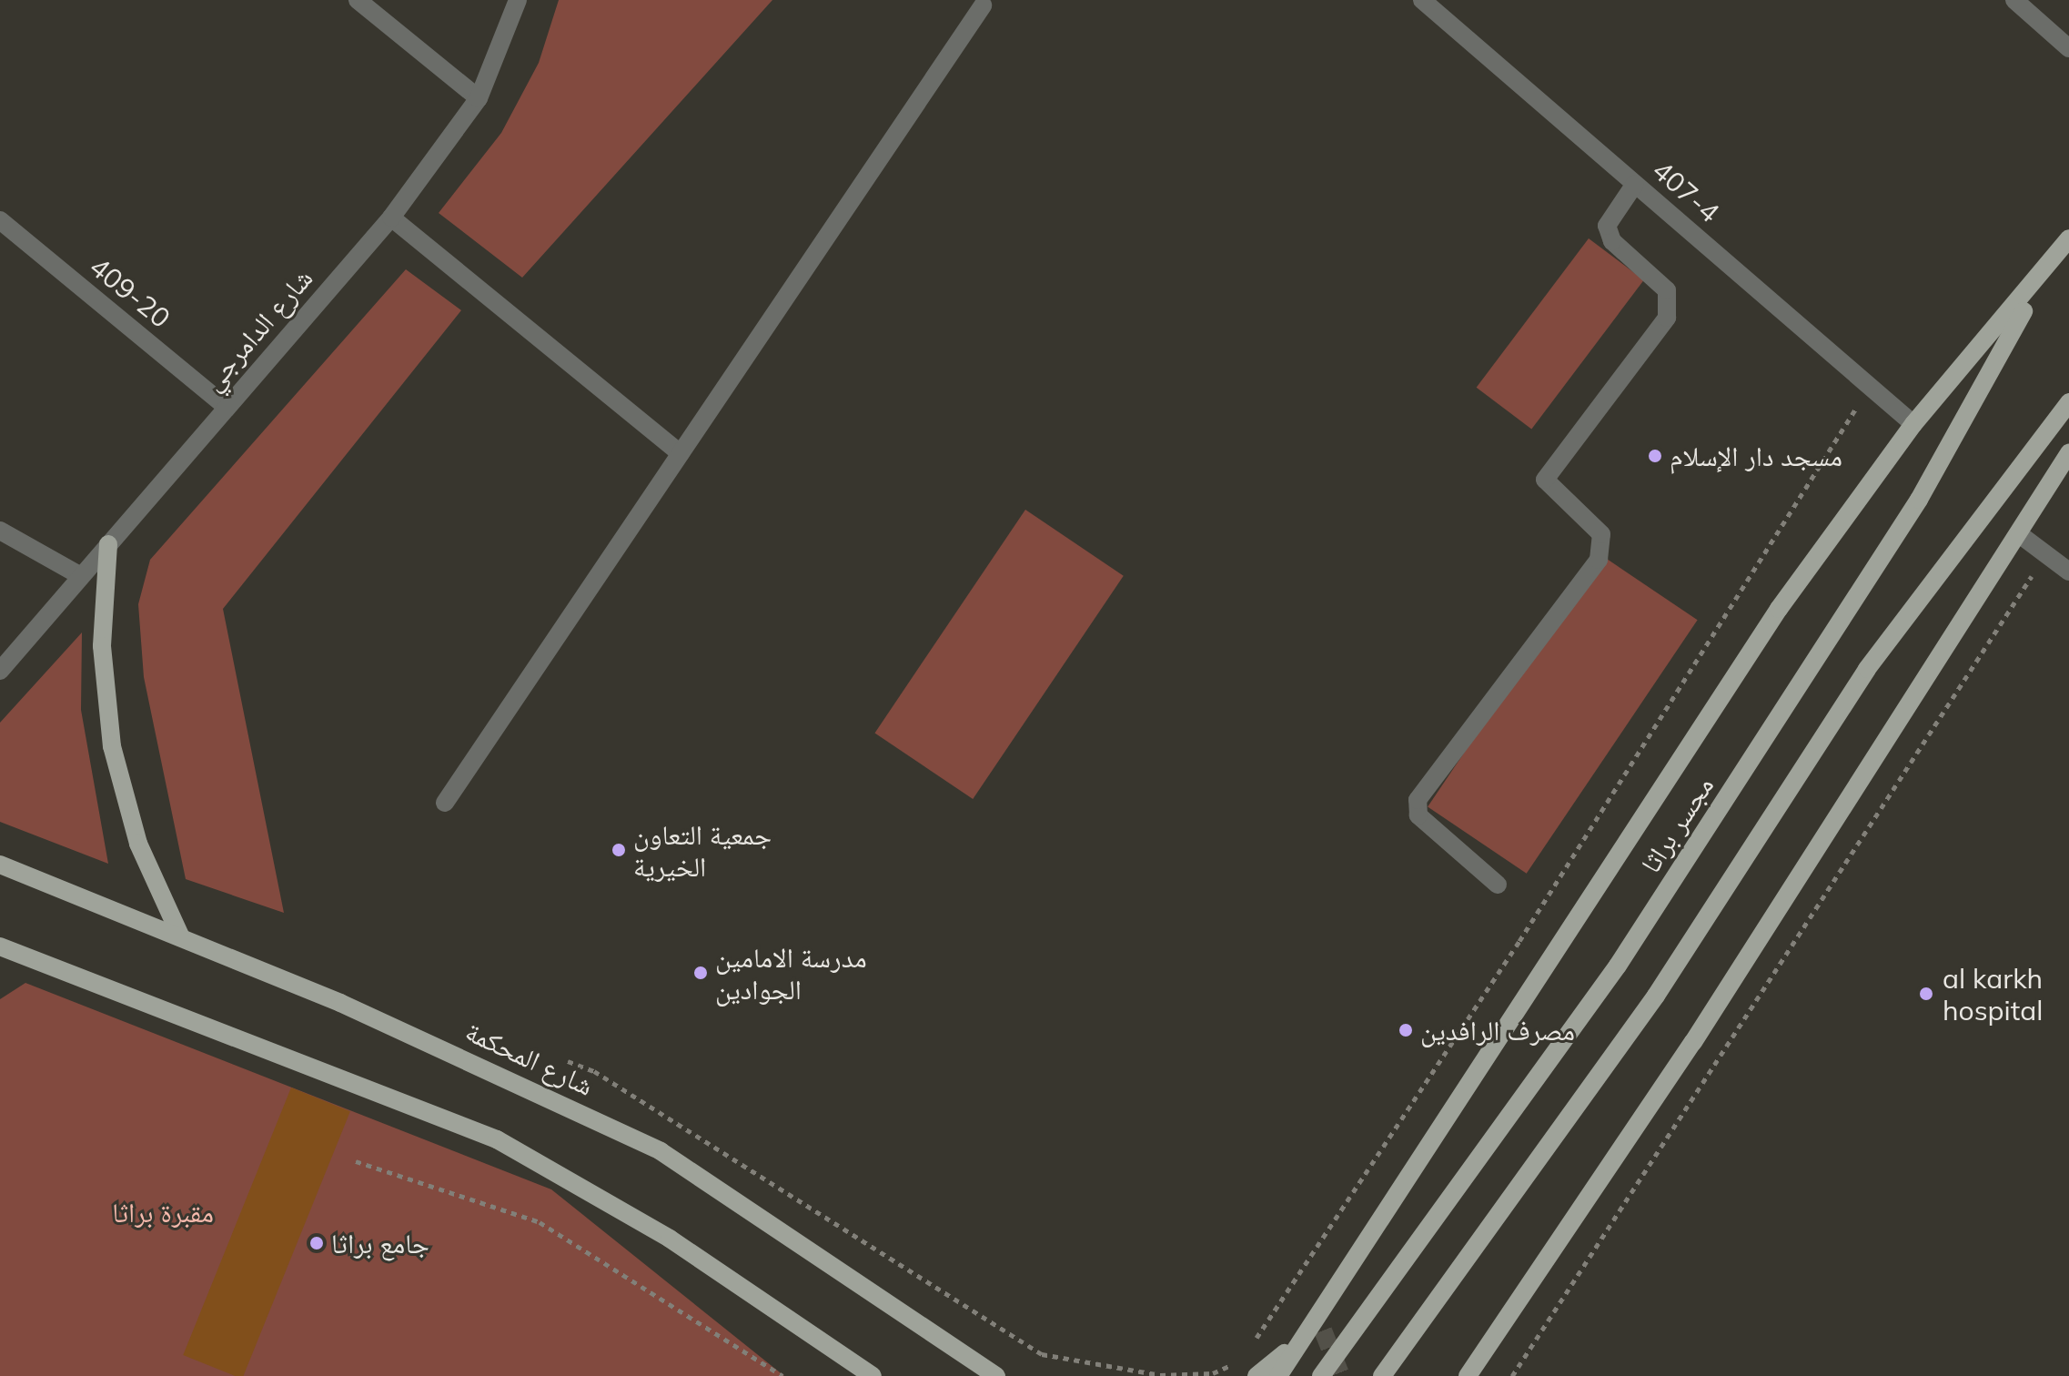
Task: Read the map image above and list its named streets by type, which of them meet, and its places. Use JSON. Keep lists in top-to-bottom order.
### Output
{
  "streets": {
    "main road": ["مجسر براثا", "شارع المحكمة"],
    "street": ["407-4", "409-20", "شارع الدامرجي"]
  },
  "crossings": [
    ["409-20", "شارع الدامرجي"]
  ],
  "parks": ["مقبرة براثا"],
  "places": [
    "مسجد دار الإسلام",
    "جمعية التعاون الخيرية",
    "مدرسة الامامين الجوادين",
    "al karkh hospital",
    "مصرف الرافدين",
    "جامع براثا"
  ]
}
